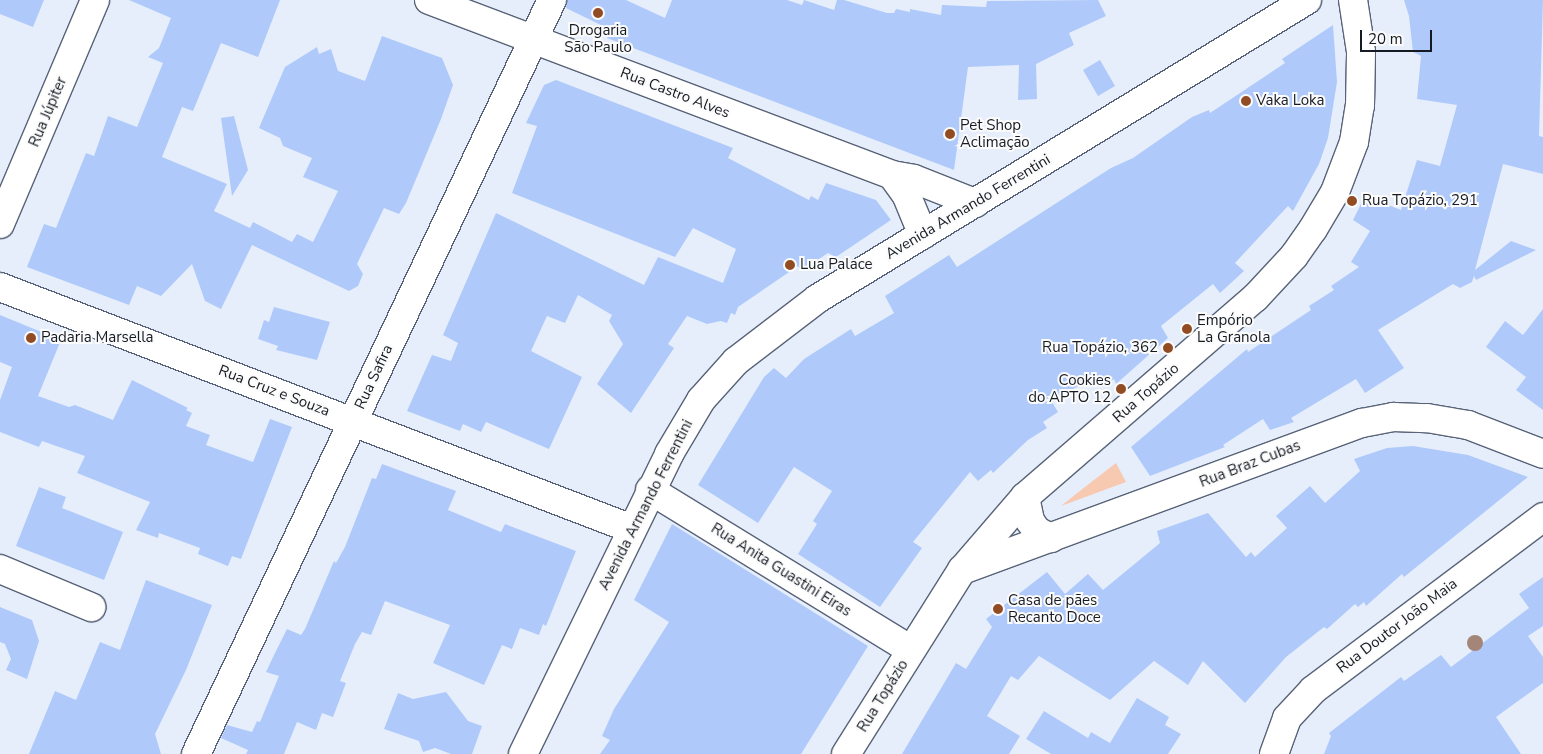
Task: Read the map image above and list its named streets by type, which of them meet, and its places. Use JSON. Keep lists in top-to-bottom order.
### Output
{
  "streets": {
    "street": [
      "Rua Castro Alves",
      "Rua Júpiter",
      "Avenida Armando Ferrentini",
      "Rua Safira",
      "Rua Cruz e Souza",
      "Rua Topázio",
      "Rua Braz Cubas",
      "Rua Anita Guastini Eiras",
      "Rua Doutor João Maia"
    ]
  },
  "crossings": [
    ["Rua Castro Alves", "Avenida Armando Ferrentini"],
    ["Rua Castro Alves", "Rua Safira"],
    ["Avenida Armando Ferrentini", "Rua Cruz e Souza"],
    ["Avenida Armando Ferrentini", "Rua Anita Guastini Eiras"],
    ["Rua Safira", "Rua Cruz e Souza"],
    ["Rua Topázio", "Rua Braz Cubas"],
    ["Rua Topázio", "Rua Anita Guastini Eiras"]
  ],
  "places": [
    "Drogaria São Paulo",
    "Vaka Loka",
    "Pet Shop Aclimação",
    "Rua Topázio, 291",
    "Lua Palace",
    "Empório La Granola",
    "Padaria Marsella",
    "Rua Topázio, 362",
    "Cookies do APTO 12",
    "Casa de pães Recanto Doce"
  ],
  "scale_bar": "20 m"
}
